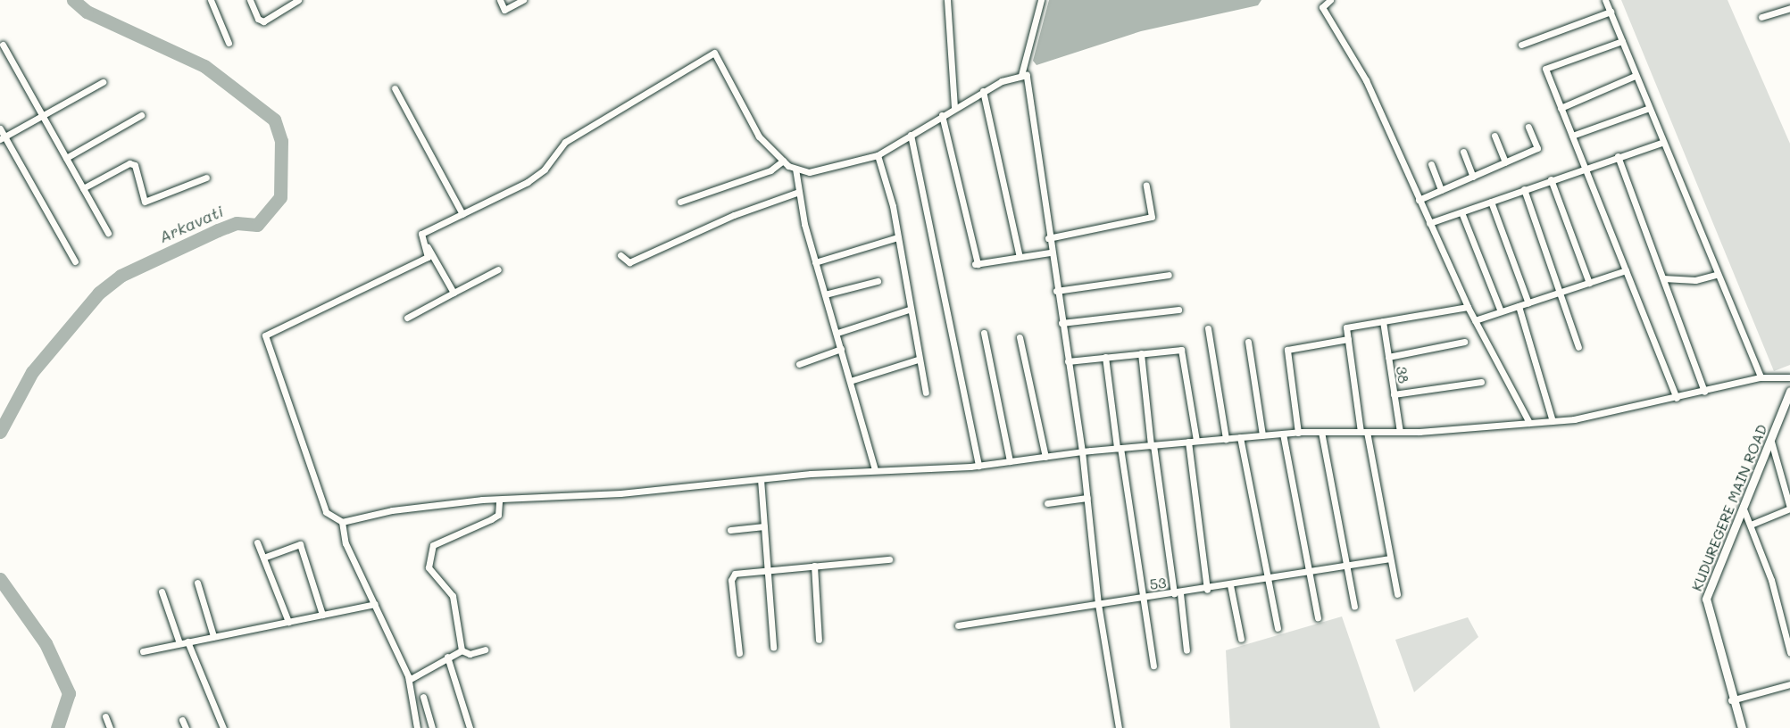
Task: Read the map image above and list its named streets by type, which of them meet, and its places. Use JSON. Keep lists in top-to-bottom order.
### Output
{
  "streets": {
    "street": ["38", "KUDUREGERE MAIN ROAD", "53"]
  },
  "water": ["Arkavati"]
}
